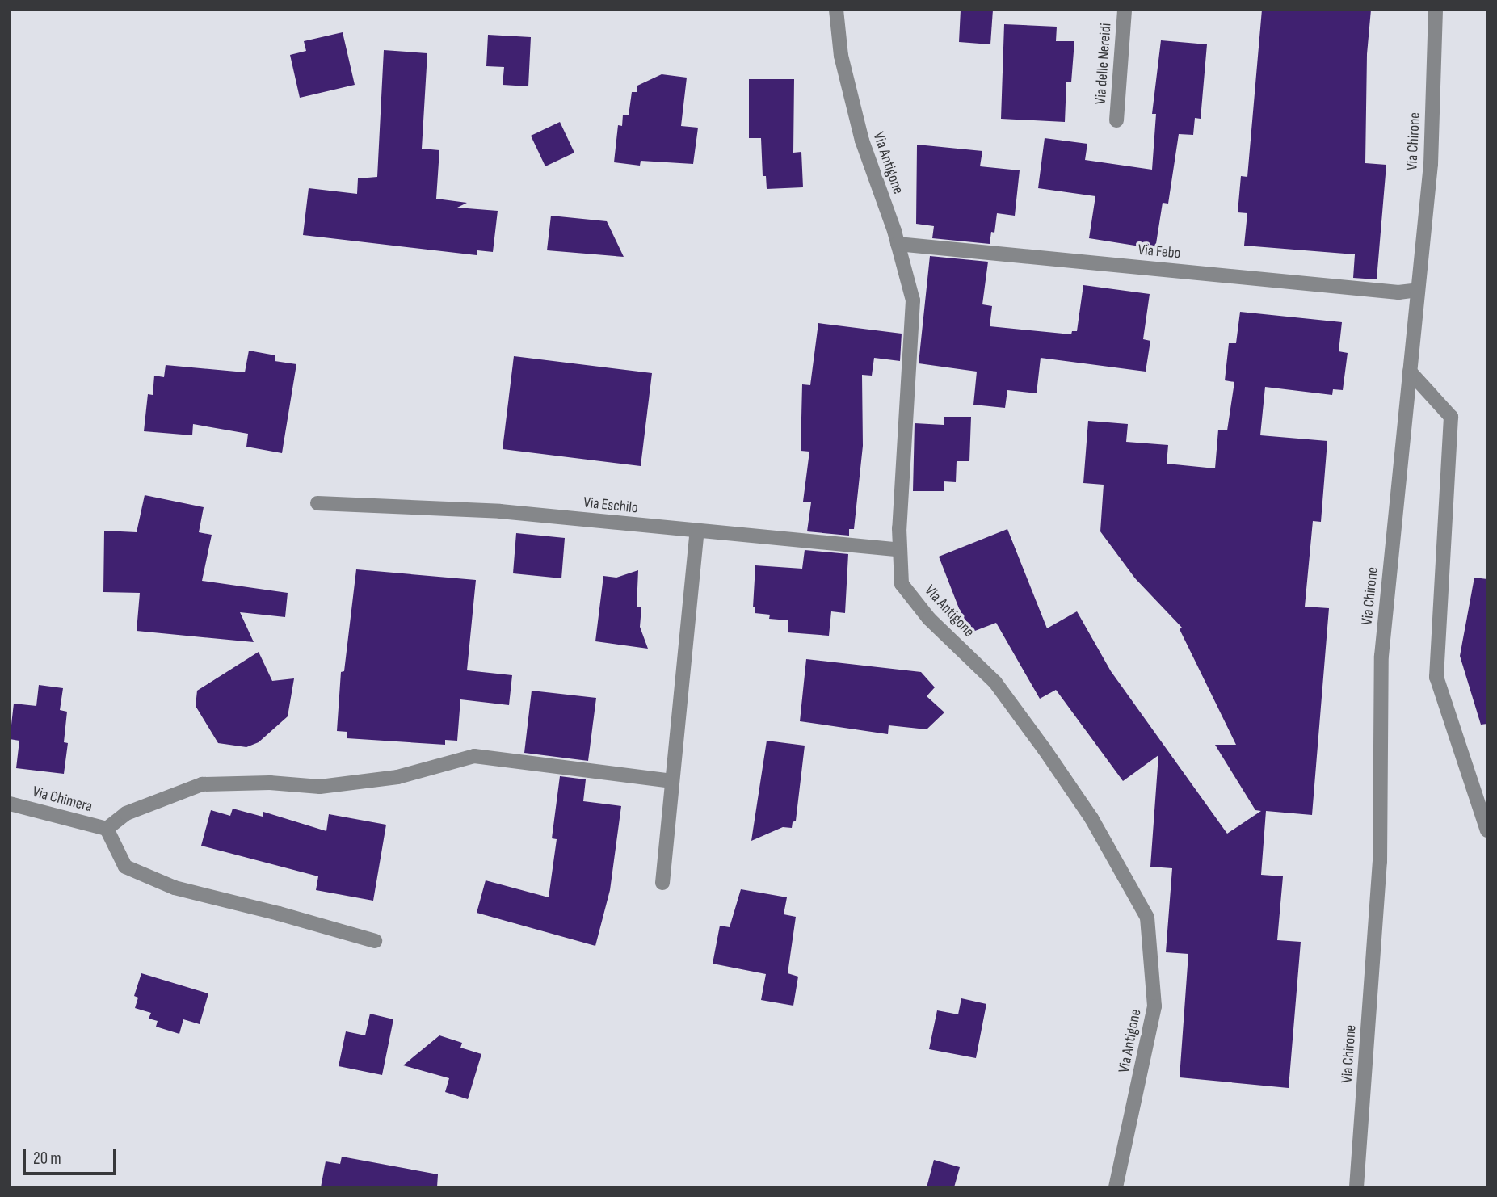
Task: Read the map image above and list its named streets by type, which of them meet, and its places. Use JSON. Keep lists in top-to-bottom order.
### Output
{
  "streets": {
    "street": [
      "Via delle Nereidi",
      "Via Chirone",
      "Via Antigone",
      "Via Febo",
      "Via Eschilo",
      "Via Chimera"
    ]
  },
  "crossings": [
    ["Via Chirone", "Via Febo"],
    ["Via Antigone", "Via Febo"],
    ["Via Antigone", "Via Eschilo"]
  ],
  "scale_bar": "20 m"
}
